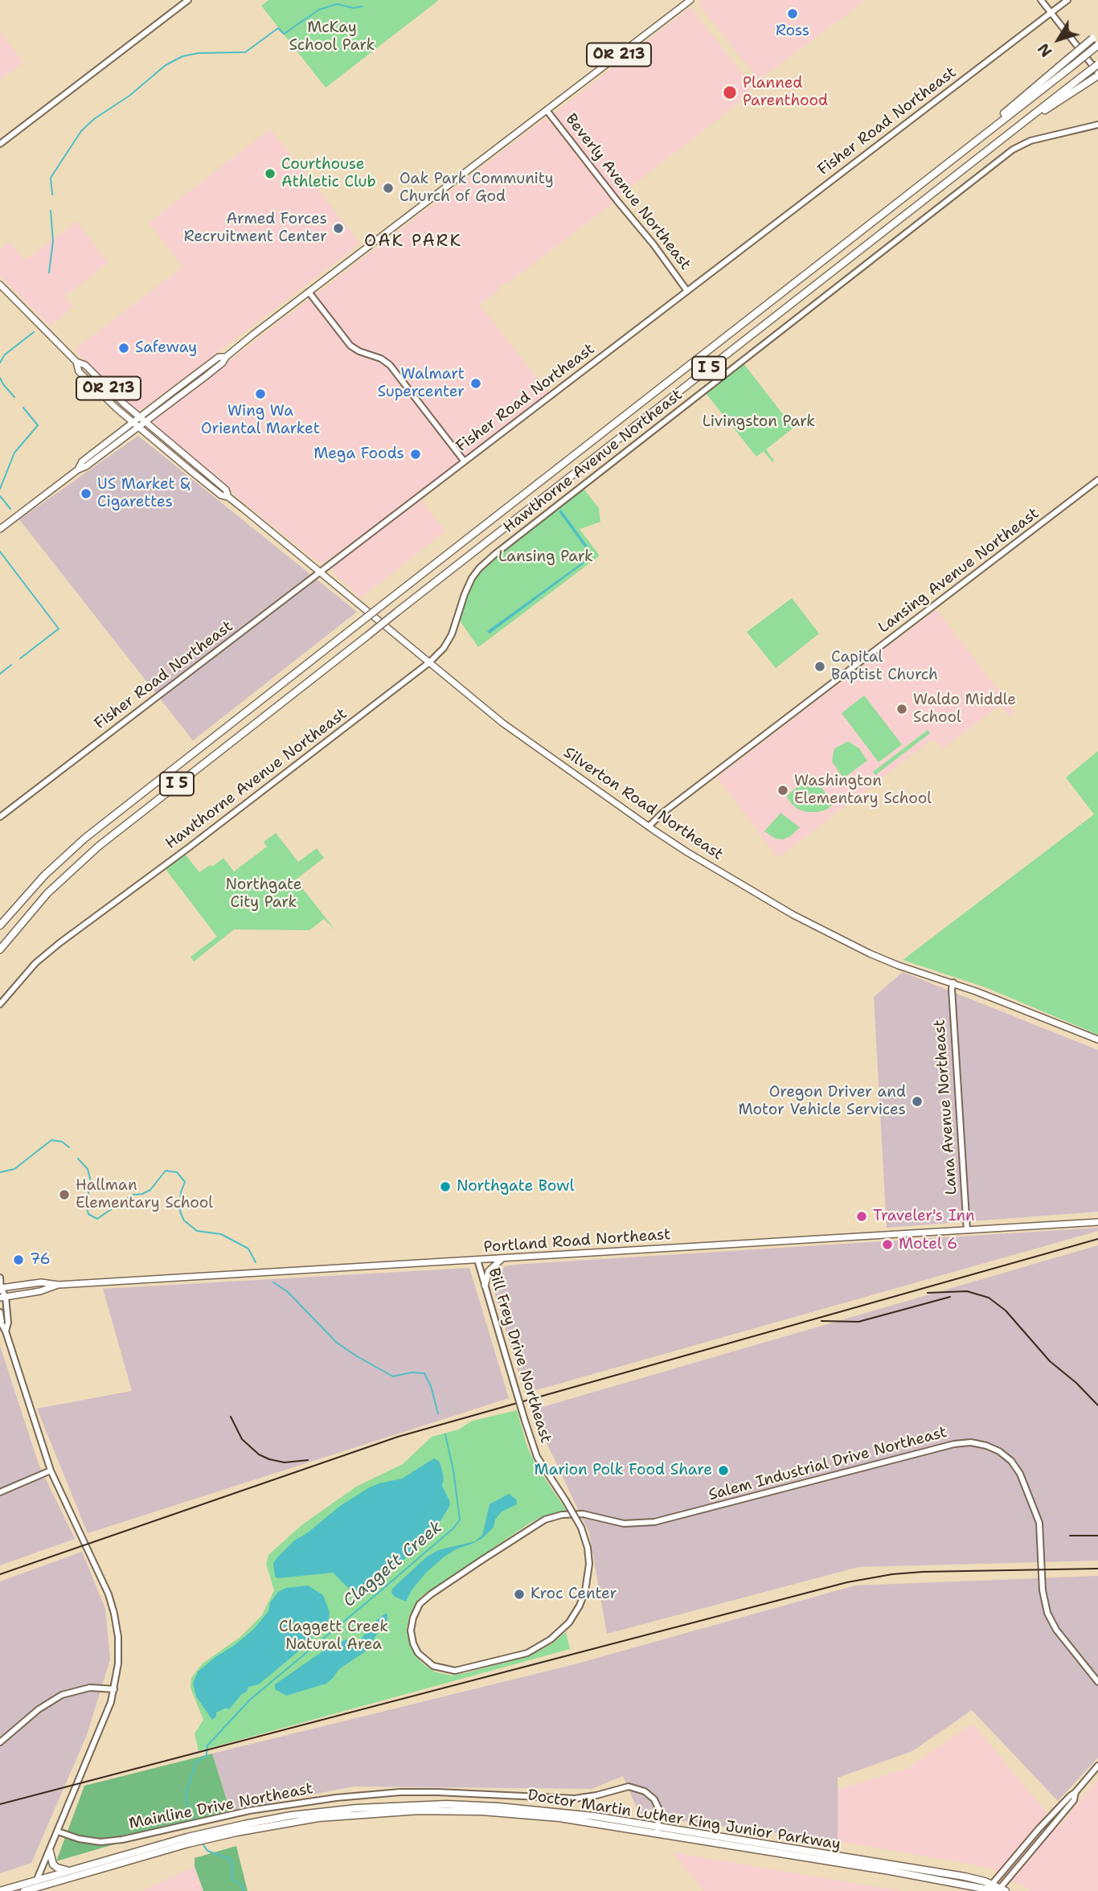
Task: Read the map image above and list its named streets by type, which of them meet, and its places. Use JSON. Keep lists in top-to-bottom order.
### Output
{
  "streets": {
    "highway": ["I 5", "Doctor Martin Luther King Junior Parkway"],
    "main road": ["OR 213", "Silverton Road Northeast", "Portland Road Northeast"],
    "street": [
      "Fisher Road Northeast",
      "Beverly Avenue Northeast",
      "Hawthorne Avenue Northeast",
      "Lansing Avenue Northeast",
      "Lana Avenue Northeast",
      "Bill Frey Drive Northeast",
      "Salem Industrial Drive Northeast",
      "Mainline Drive Northeast"
    ]
  },
  "crossings": [
    ["OR 213", "Beverly Avenue Northeast"],
    ["OR 213", "Silverton Road Northeast"],
    ["Fisher Road Northeast", "Beverly Avenue Northeast"],
    ["Fisher Road Northeast", "Silverton Road Northeast"],
    ["Hawthorne Avenue Northeast", "Silverton Road Northeast"],
    ["Lansing Avenue Northeast", "Silverton Road Northeast"],
    ["Silverton Road Northeast", "Lana Avenue Northeast"],
    ["Lana Avenue Northeast", "Portland Road Northeast"],
    ["Portland Road Northeast", "Bill Frey Drive Northeast"],
    ["Bill Frey Drive Northeast", "Salem Industrial Drive Northeast"],
    ["Mainline Drive Northeast", "Doctor Martin Luther King Junior Parkway"]
  ],
  "districts": ["OAK PARK"],
  "water": ["Claggett Creek"],
  "parks": [
    "McKay School Park",
    "Livingston Park",
    "Lansing Park",
    "Northgate City Park",
    "Claggett Creek Natural Area"
  ],
  "places": [
    "Ross",
    "Planned Parenthood",
    "Courthouse Athletic Club",
    "Oak Park Community Church of God",
    "Armed Forces Recruitment Center",
    "Safeway",
    "Walmart Supercenter",
    "Wing Wa Oriental Market",
    "Mega Foods",
    "US Market & Cigarettes",
    "Capital Baptist Church",
    "Waldo Middle School",
    "Washington Elementary School",
    "Oregon Driver and Motor Vehicle Services",
    "Northgate Bowl",
    "Hallman Elementary School",
    "Traveler's Inn",
    "Motel 6",
    "76",
    "Marion Polk Food Share",
    "Kroc Center"
  ],
  "north": "bottom left"
}
